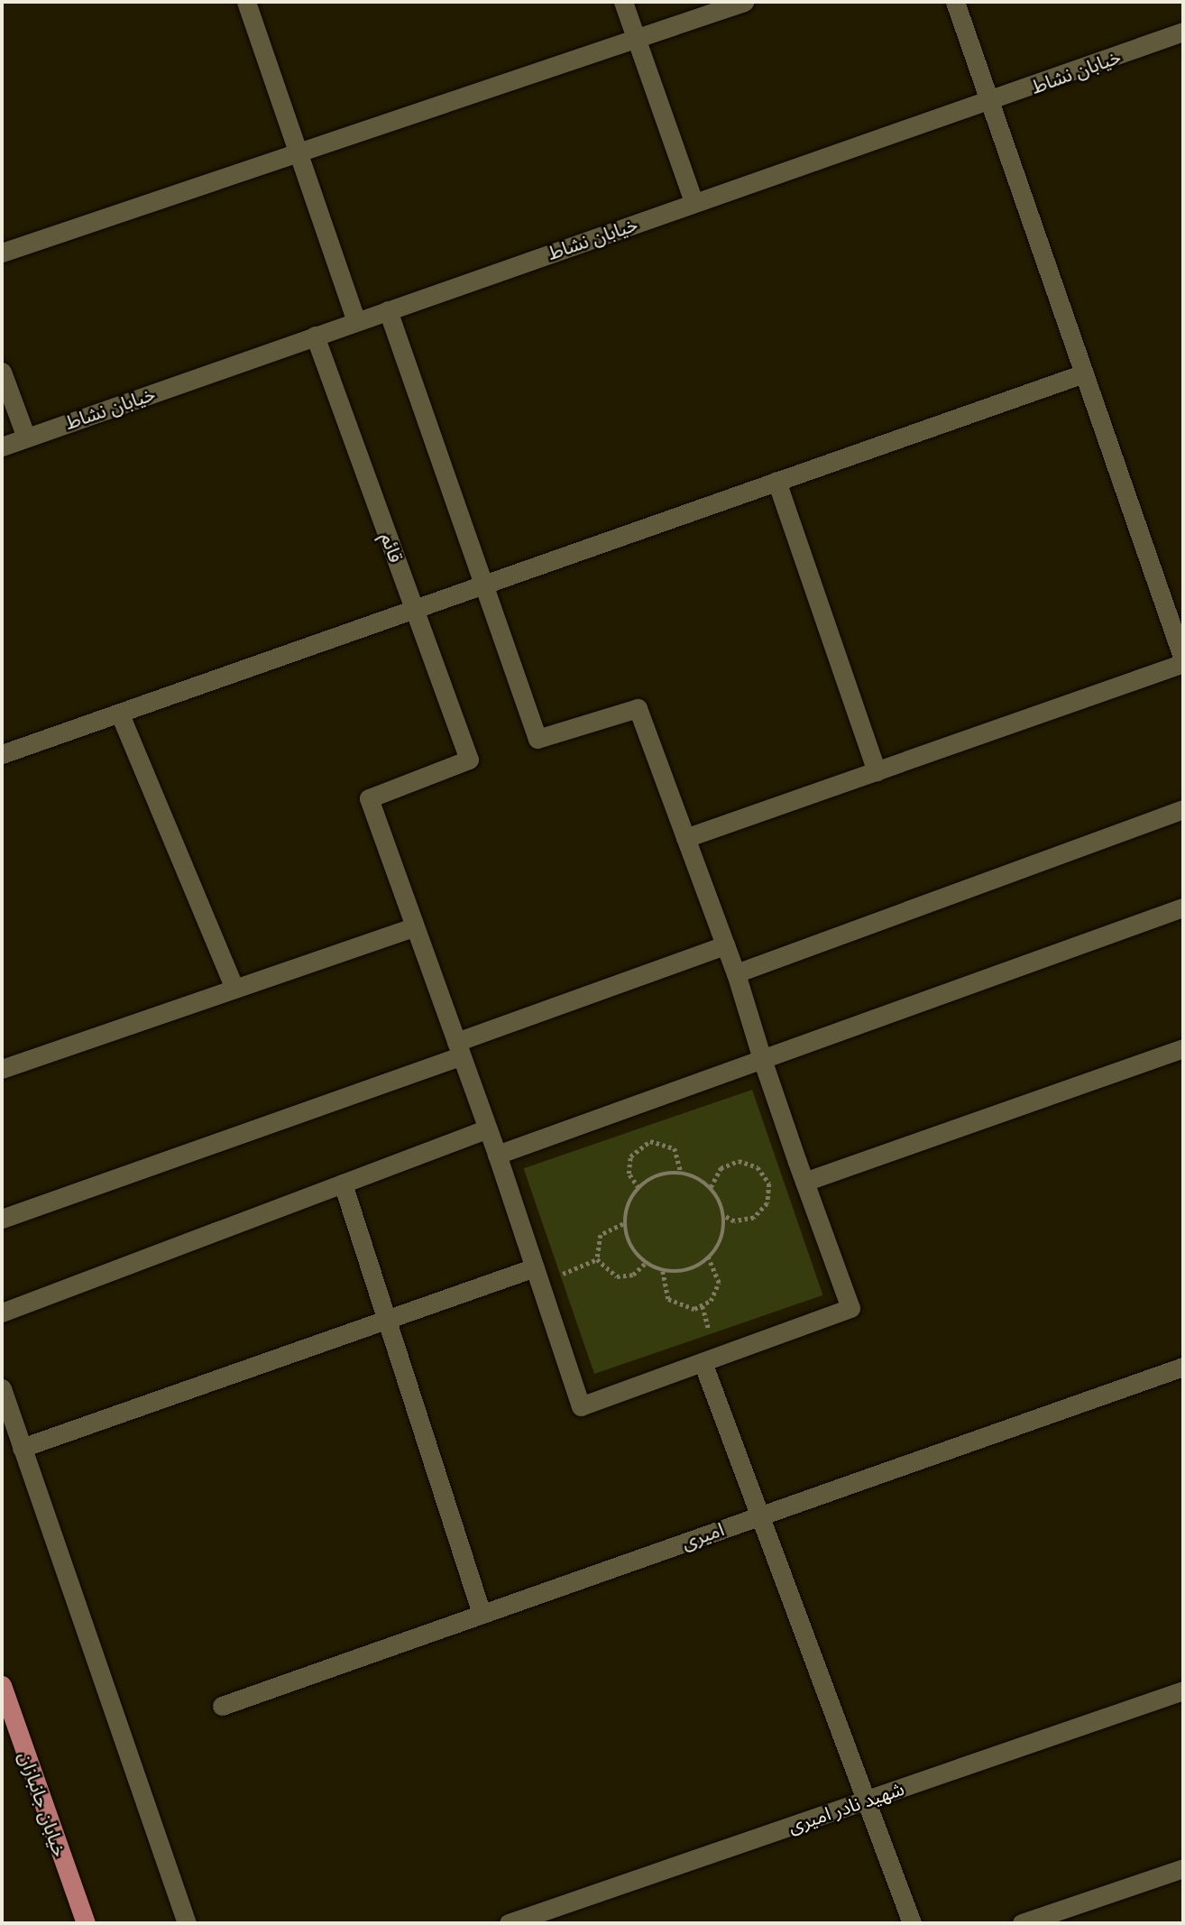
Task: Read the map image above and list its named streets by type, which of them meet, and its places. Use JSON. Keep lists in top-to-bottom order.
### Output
{
  "streets": {
    "main road": ["خیابان جانبازان"],
    "street": [
      "خیابان نشاط",
      "قائم",
      "امیری",
      "شهید نادر امیری"
    ]
  },
  "crossings": [
    ["خیابان نشاط", "قائم"]
  ]
}
